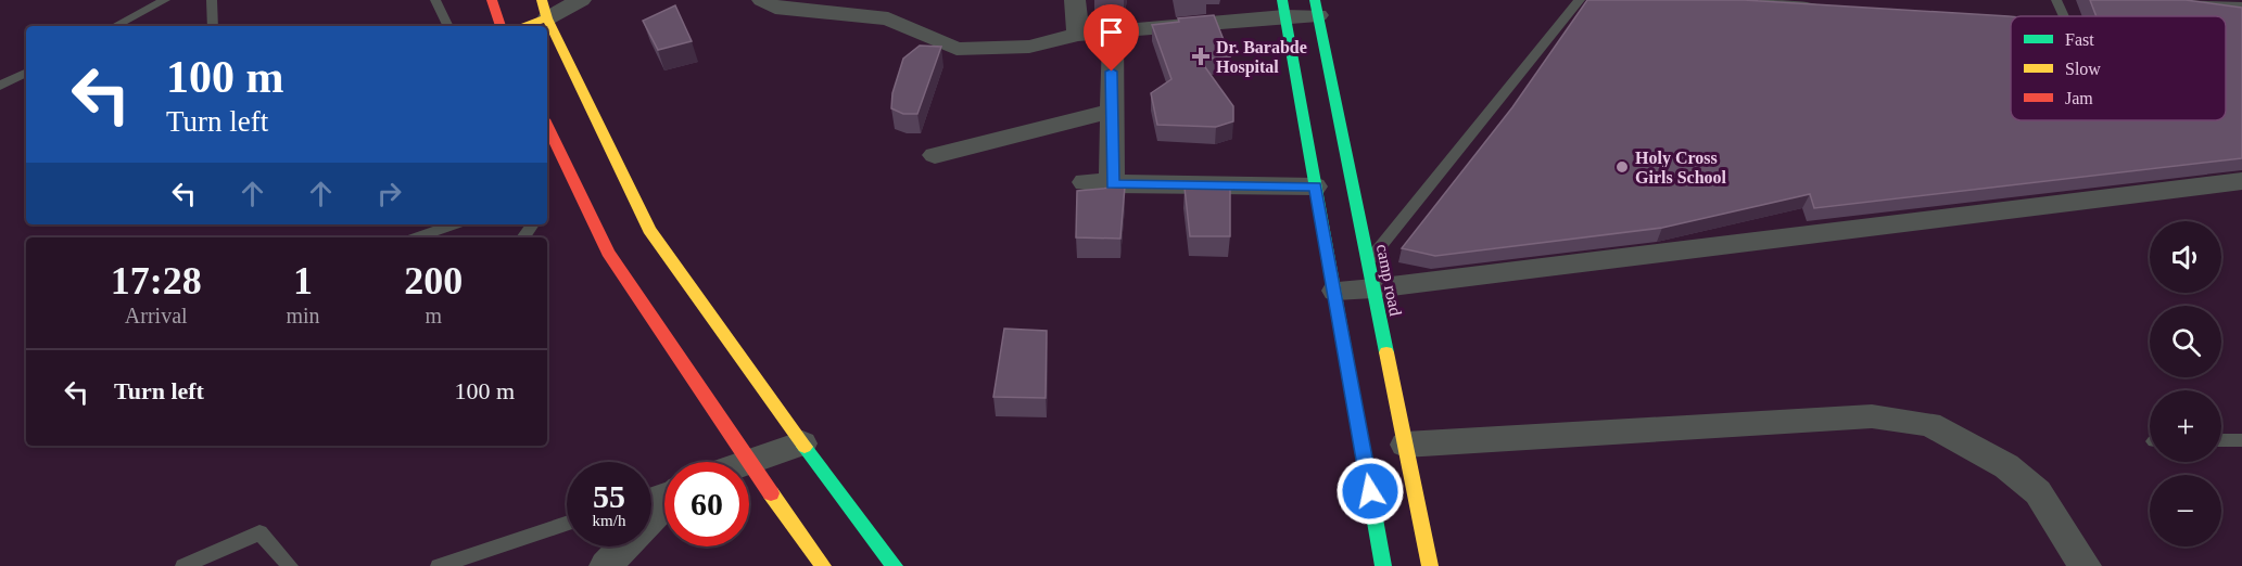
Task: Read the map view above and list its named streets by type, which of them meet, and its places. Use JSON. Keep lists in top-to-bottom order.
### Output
{
  "streets": {
    "main road": ["camp road"]
  },
  "places": {
    "health": ["Dr. Barabde Hospital"],
    "other": ["Holy Cross Girls School"]
  },
  "legend": ["Fast", "Slow", "Jam"],
  "page": {
    "turn": ["100 m", "Turn left"],
    "map_buttons": ["+", "−"],
    "eta": [
      "17:28",
      "Arrival",
      "1",
      "min",
      "200",
      "m"
    ],
    "list": [
      {
        "name": "Turn left",
        "value": "100 m"
      }
    ],
    "speed": "55 km/h",
    "limit": "60"
  }
}
